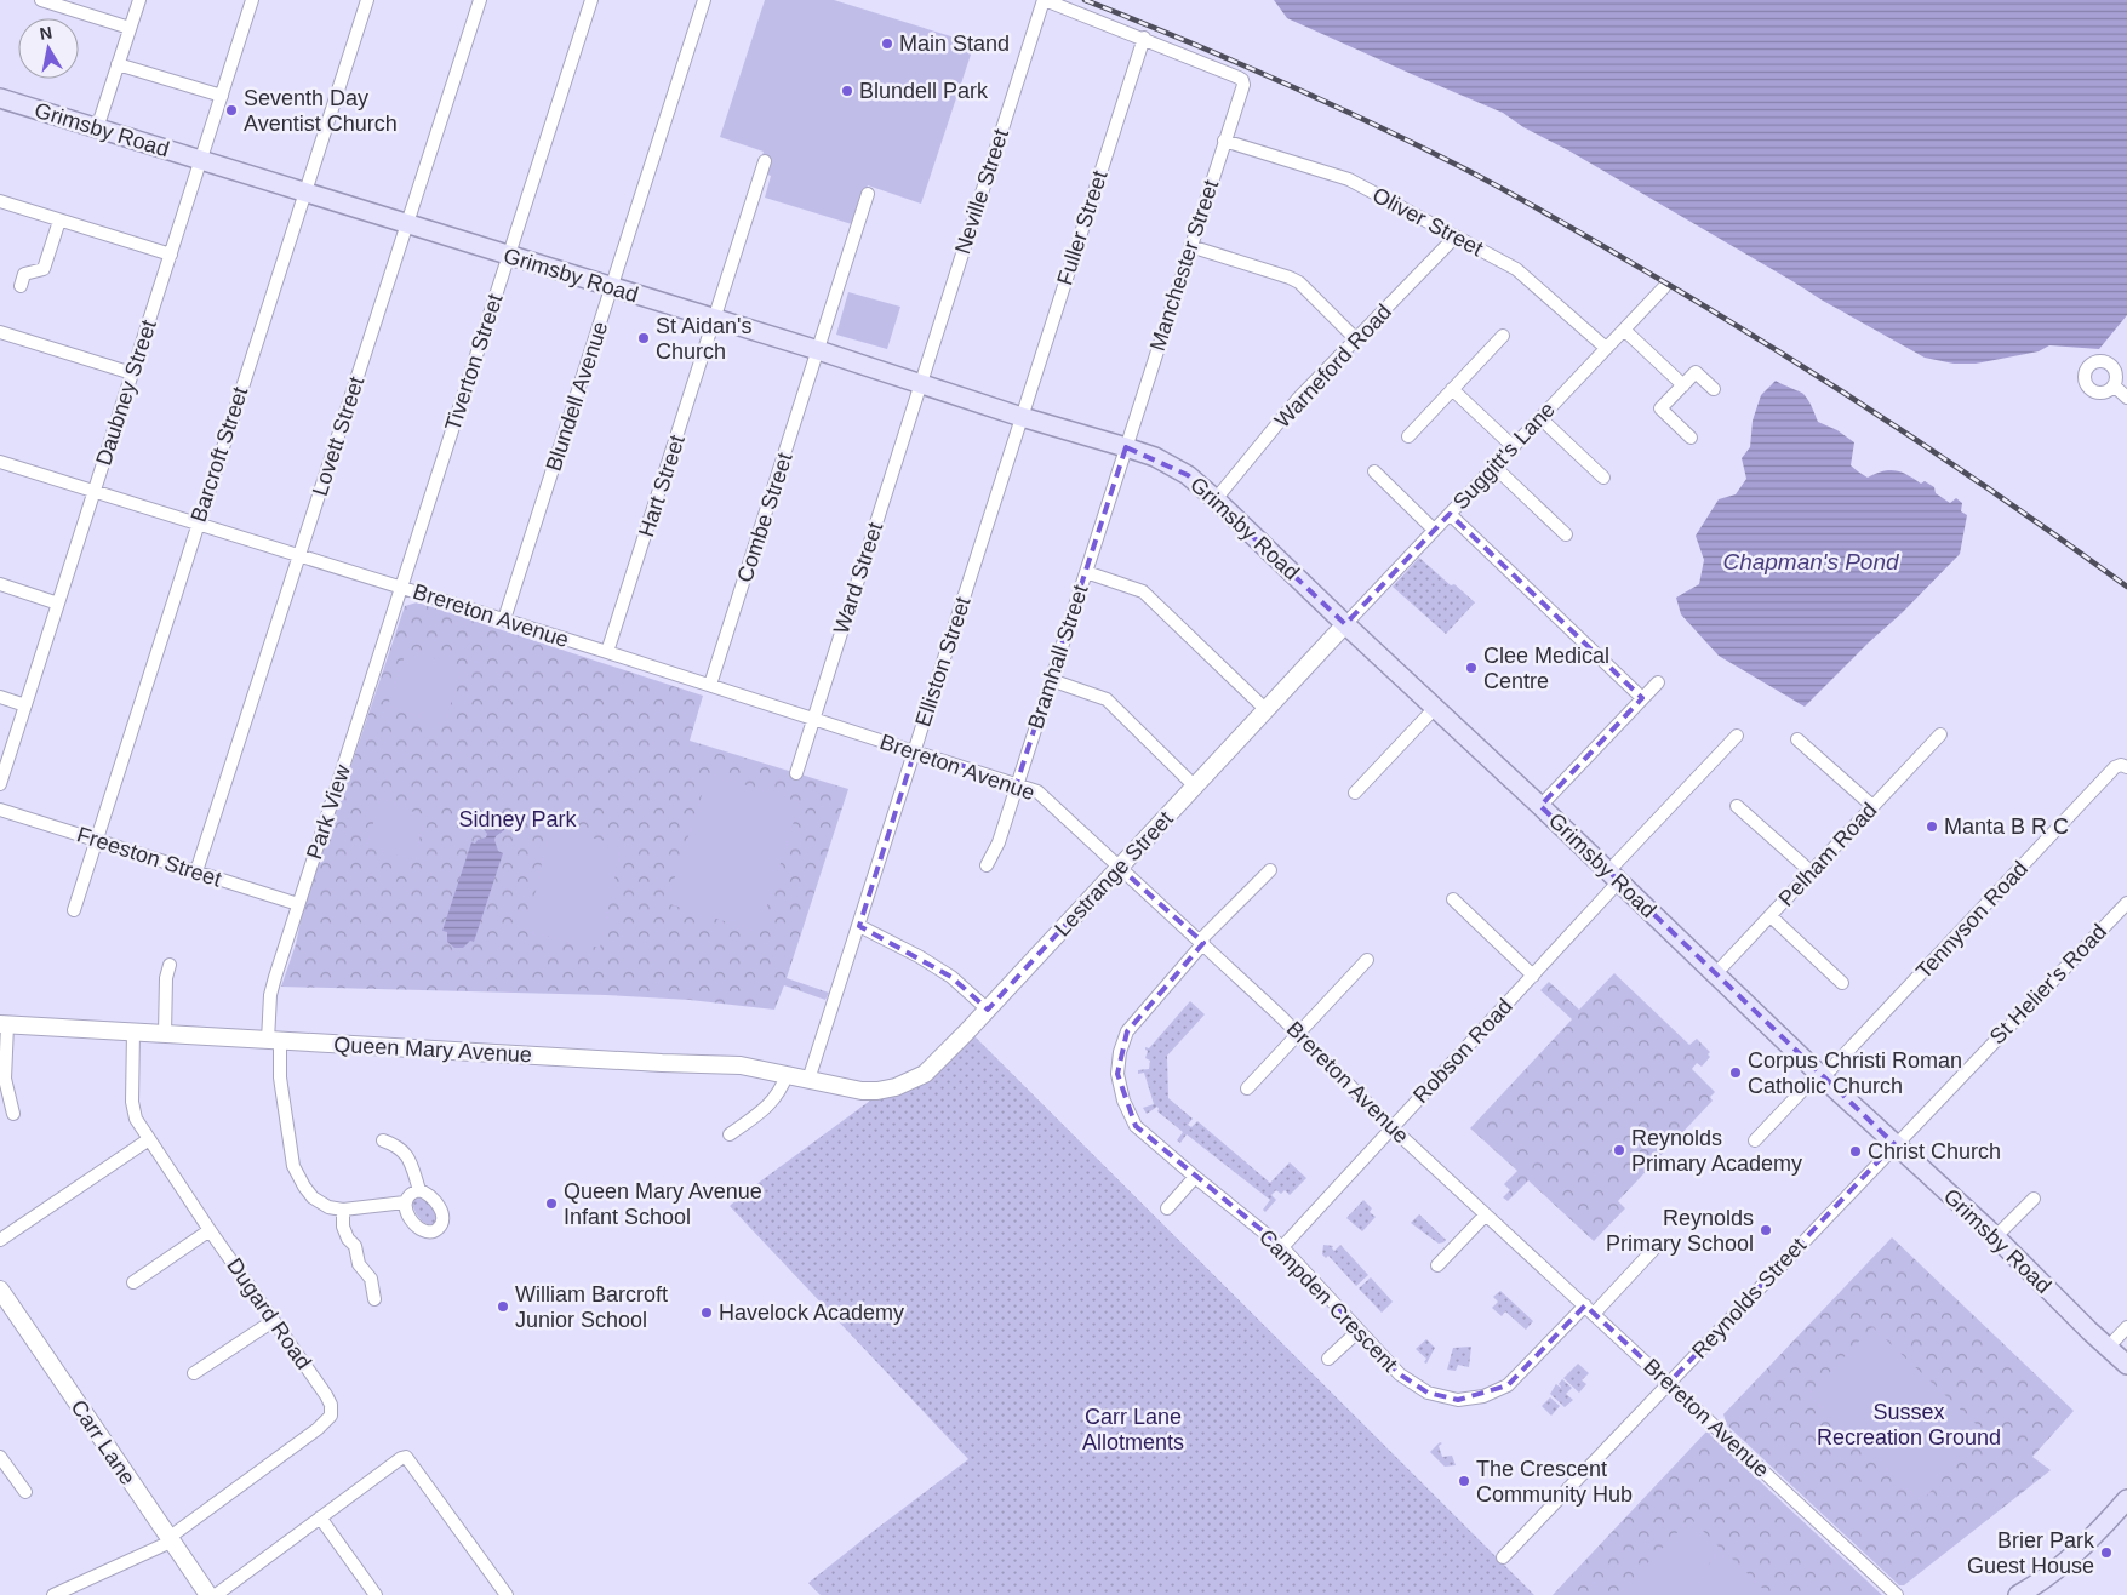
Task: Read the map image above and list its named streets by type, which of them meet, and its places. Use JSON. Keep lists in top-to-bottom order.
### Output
{
  "streets": {
    "main road": ["Grimsby Road"],
    "street": [
      "Neville Street",
      "Oliver Street",
      "Fuller Street",
      "Manchester Street",
      "Tiverton Street",
      "Warneford Road",
      "Daubney Street",
      "Blundell Avenue",
      "Lovett Street",
      "Barcroft Street",
      "Suggitt's Lane",
      "Hart Street",
      "Combe Street",
      "Ward Street",
      "Brereton Avenue",
      "Bramhall Street",
      "Elliston Street",
      "Park View",
      "Pelham Road",
      "Freeston Street",
      "Lestrange Street",
      "Tennyson Road",
      "St Helier's Road",
      "Queen Mary Avenue",
      "Robson Road",
      "Reynolds Street",
      "Campden Crescent",
      "Dugard Road",
      "Carr Lane"
    ]
  },
  "crossings": [
    ["Grimsby Road", "Neville Street"],
    ["Grimsby Road", "Fuller Street"],
    ["Grimsby Road", "Manchester Street"],
    ["Grimsby Road", "Tiverton Street"],
    ["Grimsby Road", "Warneford Road"],
    ["Grimsby Road", "Daubney Street"],
    ["Grimsby Road", "Blundell Avenue"],
    ["Grimsby Road", "Lovett Street"],
    ["Grimsby Road", "Barcroft Street"],
    ["Grimsby Road", "Suggitt's Lane"],
    ["Grimsby Road", "Hart Street"],
    ["Grimsby Road", "Combe Street"],
    ["Grimsby Road", "Ward Street"],
    ["Grimsby Road", "Bramhall Street"],
    ["Grimsby Road", "Elliston Street"],
    ["Grimsby Road", "Pelham Road"],
    ["Grimsby Road", "Lestrange Street"],
    ["Grimsby Road", "Tennyson Road"],
    ["Grimsby Road", "St Helier's Road"],
    ["Grimsby Road", "Robson Road"],
    ["Grimsby Road", "Reynolds Street"],
    ["Neville Street", "Ward Street"],
    ["Oliver Street", "Manchester Street"],
    ["Oliver Street", "Warneford Road"],
    ["Oliver Street", "Suggitt's Lane"],
    ["Fuller Street", "Manchester Street"],
    ["Fuller Street", "Elliston Street"],
    ["Manchester Street", "Bramhall Street"],
    ["Tiverton Street", "Brereton Avenue"],
    ["Tiverton Street", "Park View"],
    ["Daubney Street", "Brereton Avenue"],
    ["Blundell Avenue", "Brereton Avenue"],
    ["Lovett Street", "Brereton Avenue"],
    ["Lovett Street", "Freeston Street"],
    ["Barcroft Street", "Brereton Avenue"],
    ["Barcroft Street", "Freeston Street"],
    ["Suggitt's Lane", "Lestrange Street"],
    ["Hart Street", "Brereton Avenue"],
    ["Combe Street", "Brereton Avenue"],
    ["Ward Street", "Brereton Avenue"],
    ["Brereton Avenue", "Bramhall Street"],
    ["Brereton Avenue", "Elliston Street"],
    ["Brereton Avenue", "Park View"],
    ["Brereton Avenue", "Lestrange Street"],
    ["Brereton Avenue", "Robson Road"],
    ["Brereton Avenue", "Reynolds Street"],
    ["Brereton Avenue", "Campden Crescent"],
    ["Elliston Street", "Queen Mary Avenue"],
    ["Park View", "Freeston Street"],
    ["Park View", "Queen Mary Avenue"],
    ["Lestrange Street", "Queen Mary Avenue"],
    ["St Helier's Road", "Reynolds Street"],
    ["Queen Mary Avenue", "Dugard Road"],
    ["Robson Road", "Campden Crescent"],
    ["Dugard Road", "Carr Lane"]
  ],
  "water": ["Chapman's Pond"],
  "parks": ["Sidney Park", "Sussex Recreation Ground", "Carr Lane Allotments"],
  "places": [
    "Main Stand",
    "Blundell Park",
    "Seventh Day Aventist Church",
    "St Aidan's Church",
    "Clee Medical Centre",
    "Manta B R C",
    "Corpus Christi Roman Catholic Church",
    "Reynolds Primary Academy",
    "Christ Church",
    "Queen Mary Avenue Infant School",
    "Reynolds Primary School",
    "William Barcroft Junior School",
    "Havelock Academy",
    "The Crescent Community Hub",
    "Brier Park Guest House"
  ],
  "north": "top"
}
